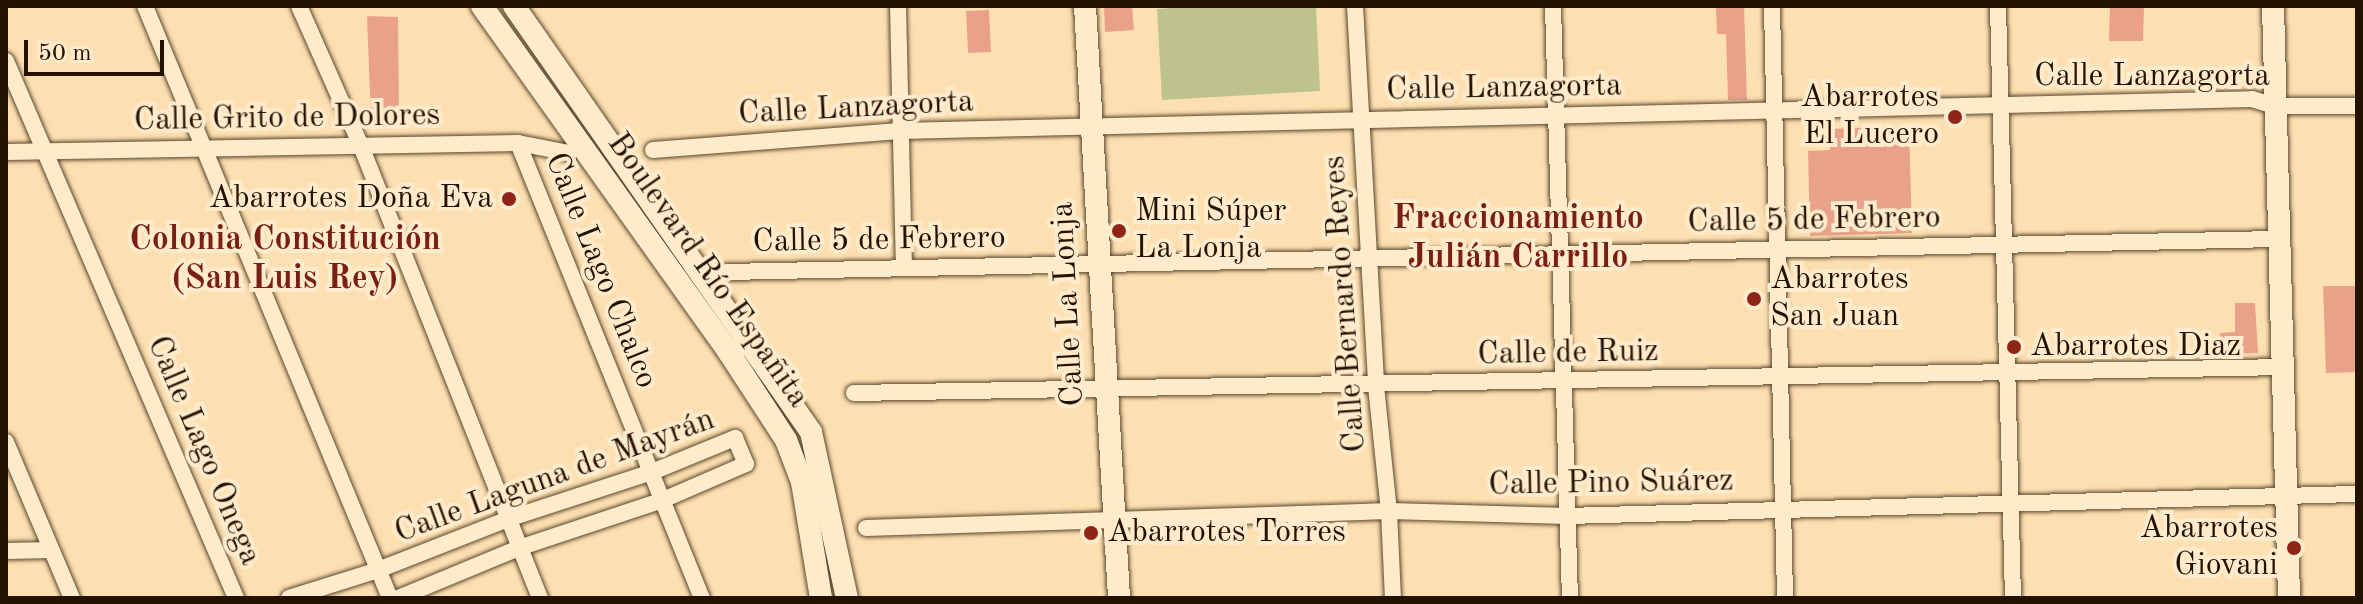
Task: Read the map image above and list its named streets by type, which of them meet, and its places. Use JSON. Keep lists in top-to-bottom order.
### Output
{
  "streets": {
    "main road": ["Boulevard Río Españita", "Calle La Lonja"],
    "street": [
      "Calle Lanzagorta",
      "Calle Grito de Dolores",
      "Calle 5 de Febrero",
      "Calle Lago Chalco",
      "Calle Bernardo Reyes",
      "Calle de Ruiz",
      "Calle Lago Onega",
      "Calle Laguna de Mayrán",
      "Calle Pino Suárez"
    ]
  },
  "crossings": [
    ["Calle Lanzagorta", "Calle La Lonja"],
    ["Calle Lanzagorta", "Calle Bernardo Reyes"],
    ["Calle Grito de Dolores", "Calle Lago Chalco"],
    ["Calle Grito de Dolores", "Calle Lago Onega"],
    ["Calle 5 de Febrero", "Calle La Lonja"],
    ["Calle 5 de Febrero", "Calle Bernardo Reyes"],
    ["Calle Lago Chalco", "Calle Laguna de Mayrán"],
    ["Calle La Lonja", "Calle de Ruiz"],
    ["Calle La Lonja", "Calle Pino Suárez"],
    ["Calle Bernardo Reyes", "Calle de Ruiz"],
    ["Calle Bernardo Reyes", "Calle Pino Suárez"]
  ],
  "districts": ["Fraccionamiento Julián Carrillo", "Colonia Constitución (San Luis Rey)"],
  "places": [
    "Abarrotes El Lucero",
    "Abarrotes Doña Eva",
    "Mini Súper La Lonja",
    "Abarrotes San Juan",
    "Abarrotes Diaz",
    "Abarrotes Torres",
    "Abarrotes Giovani"
  ],
  "scale_bar": "50 m"
}
